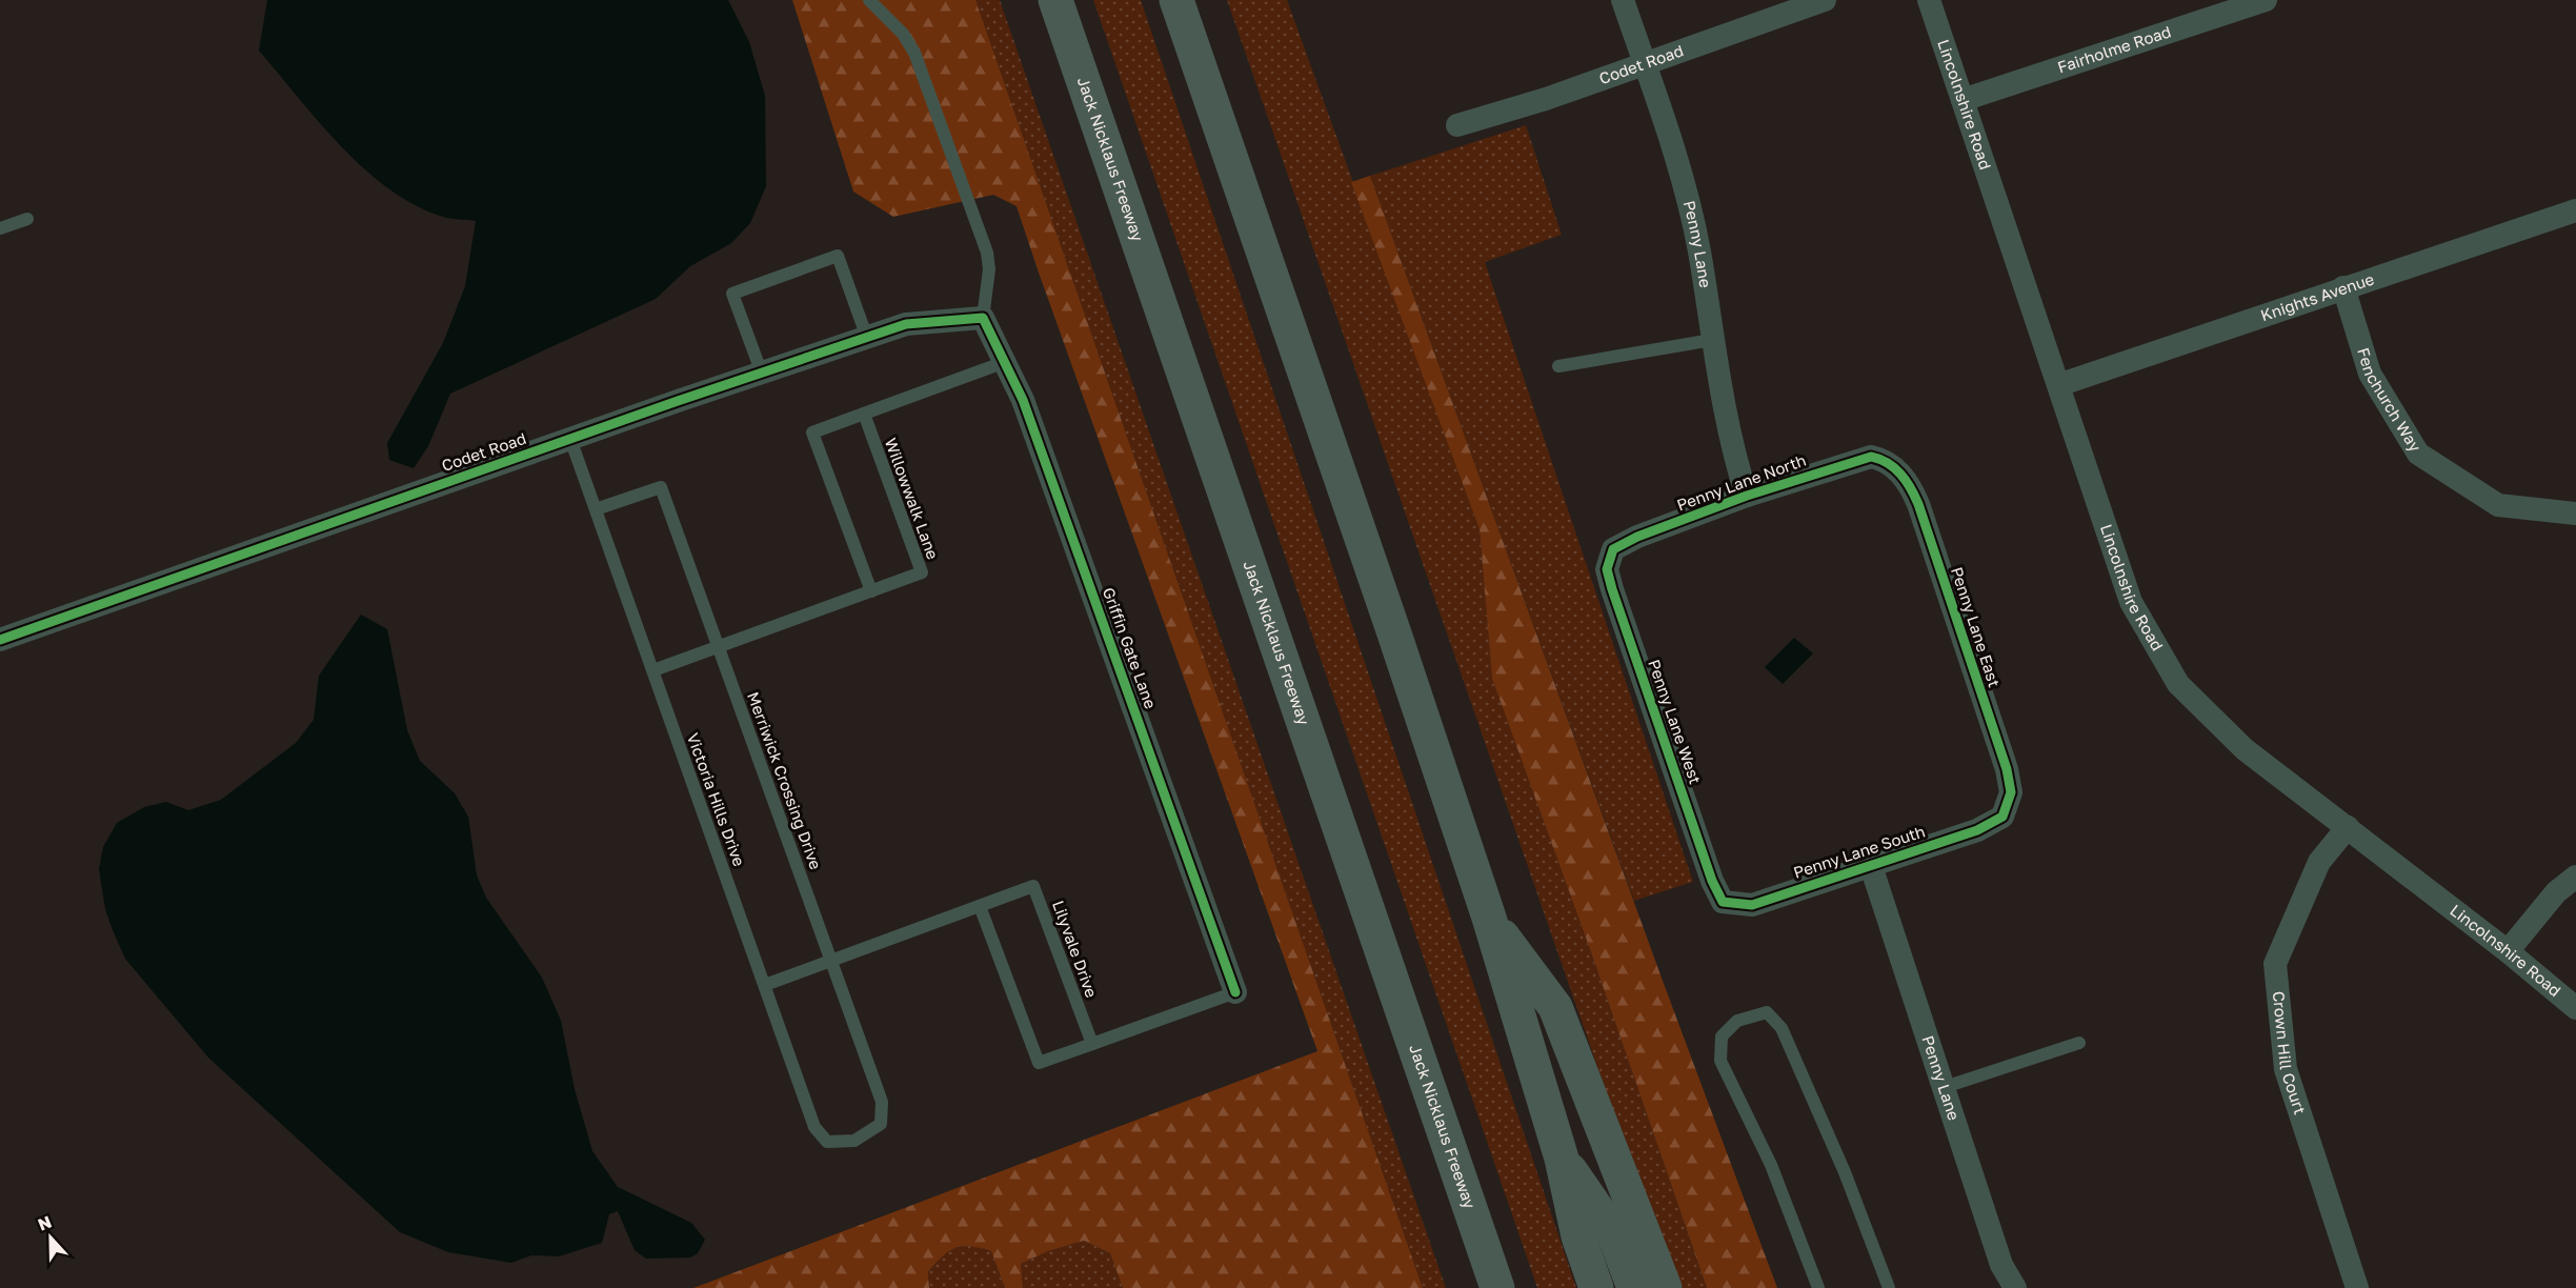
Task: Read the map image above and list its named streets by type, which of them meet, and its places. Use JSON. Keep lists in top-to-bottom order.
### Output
{
  "streets": {
    "highway": ["Jack Nicklaus Freeway"],
    "street": [
      "Fairholme Road",
      "Codet Road",
      "Lincolnshire Road",
      "Penny Lane",
      "Knights Avenue",
      "Fenchurch Way",
      "Penny Lane North",
      "Penny Lane East",
      "Griffin Gate Lane",
      "Penny Lane West",
      "Penny Lane South",
      "Crown Hill Court"
    ],
    "lane": [
      "Willowwalk Lane",
      "Merriwick Crossing Drive",
      "Victoria Hills Drive",
      "Lilyvale Drive"
    ]
  },
  "crossings": [
    ["Fairholme Road", "Lincolnshire Road"],
    ["Codet Road", "Penny Lane"],
    ["Codet Road", "Griffin Gate Lane"],
    ["Codet Road", "Victoria Hills Drive"],
    ["Lincolnshire Road", "Knights Avenue"],
    ["Lincolnshire Road", "Crown Hill Court"],
    ["Penny Lane", "Penny Lane North"],
    ["Penny Lane", "Penny Lane South"],
    ["Knights Avenue", "Fenchurch Way"],
    ["Penny Lane North", "Penny Lane East"],
    ["Penny Lane North", "Penny Lane West"],
    ["Willowwalk Lane", "Merriwick Crossing Drive"],
    ["Willowwalk Lane", "Victoria Hills Drive"],
    ["Penny Lane East", "Penny Lane South"],
    ["Penny Lane West", "Penny Lane South"],
    ["Merriwick Crossing Drive", "Victoria Hills Drive"],
    ["Merriwick Crossing Drive", "Lilyvale Drive"],
    ["Victoria Hills Drive", "Lilyvale Drive"]
  ],
  "north": "top"
}
